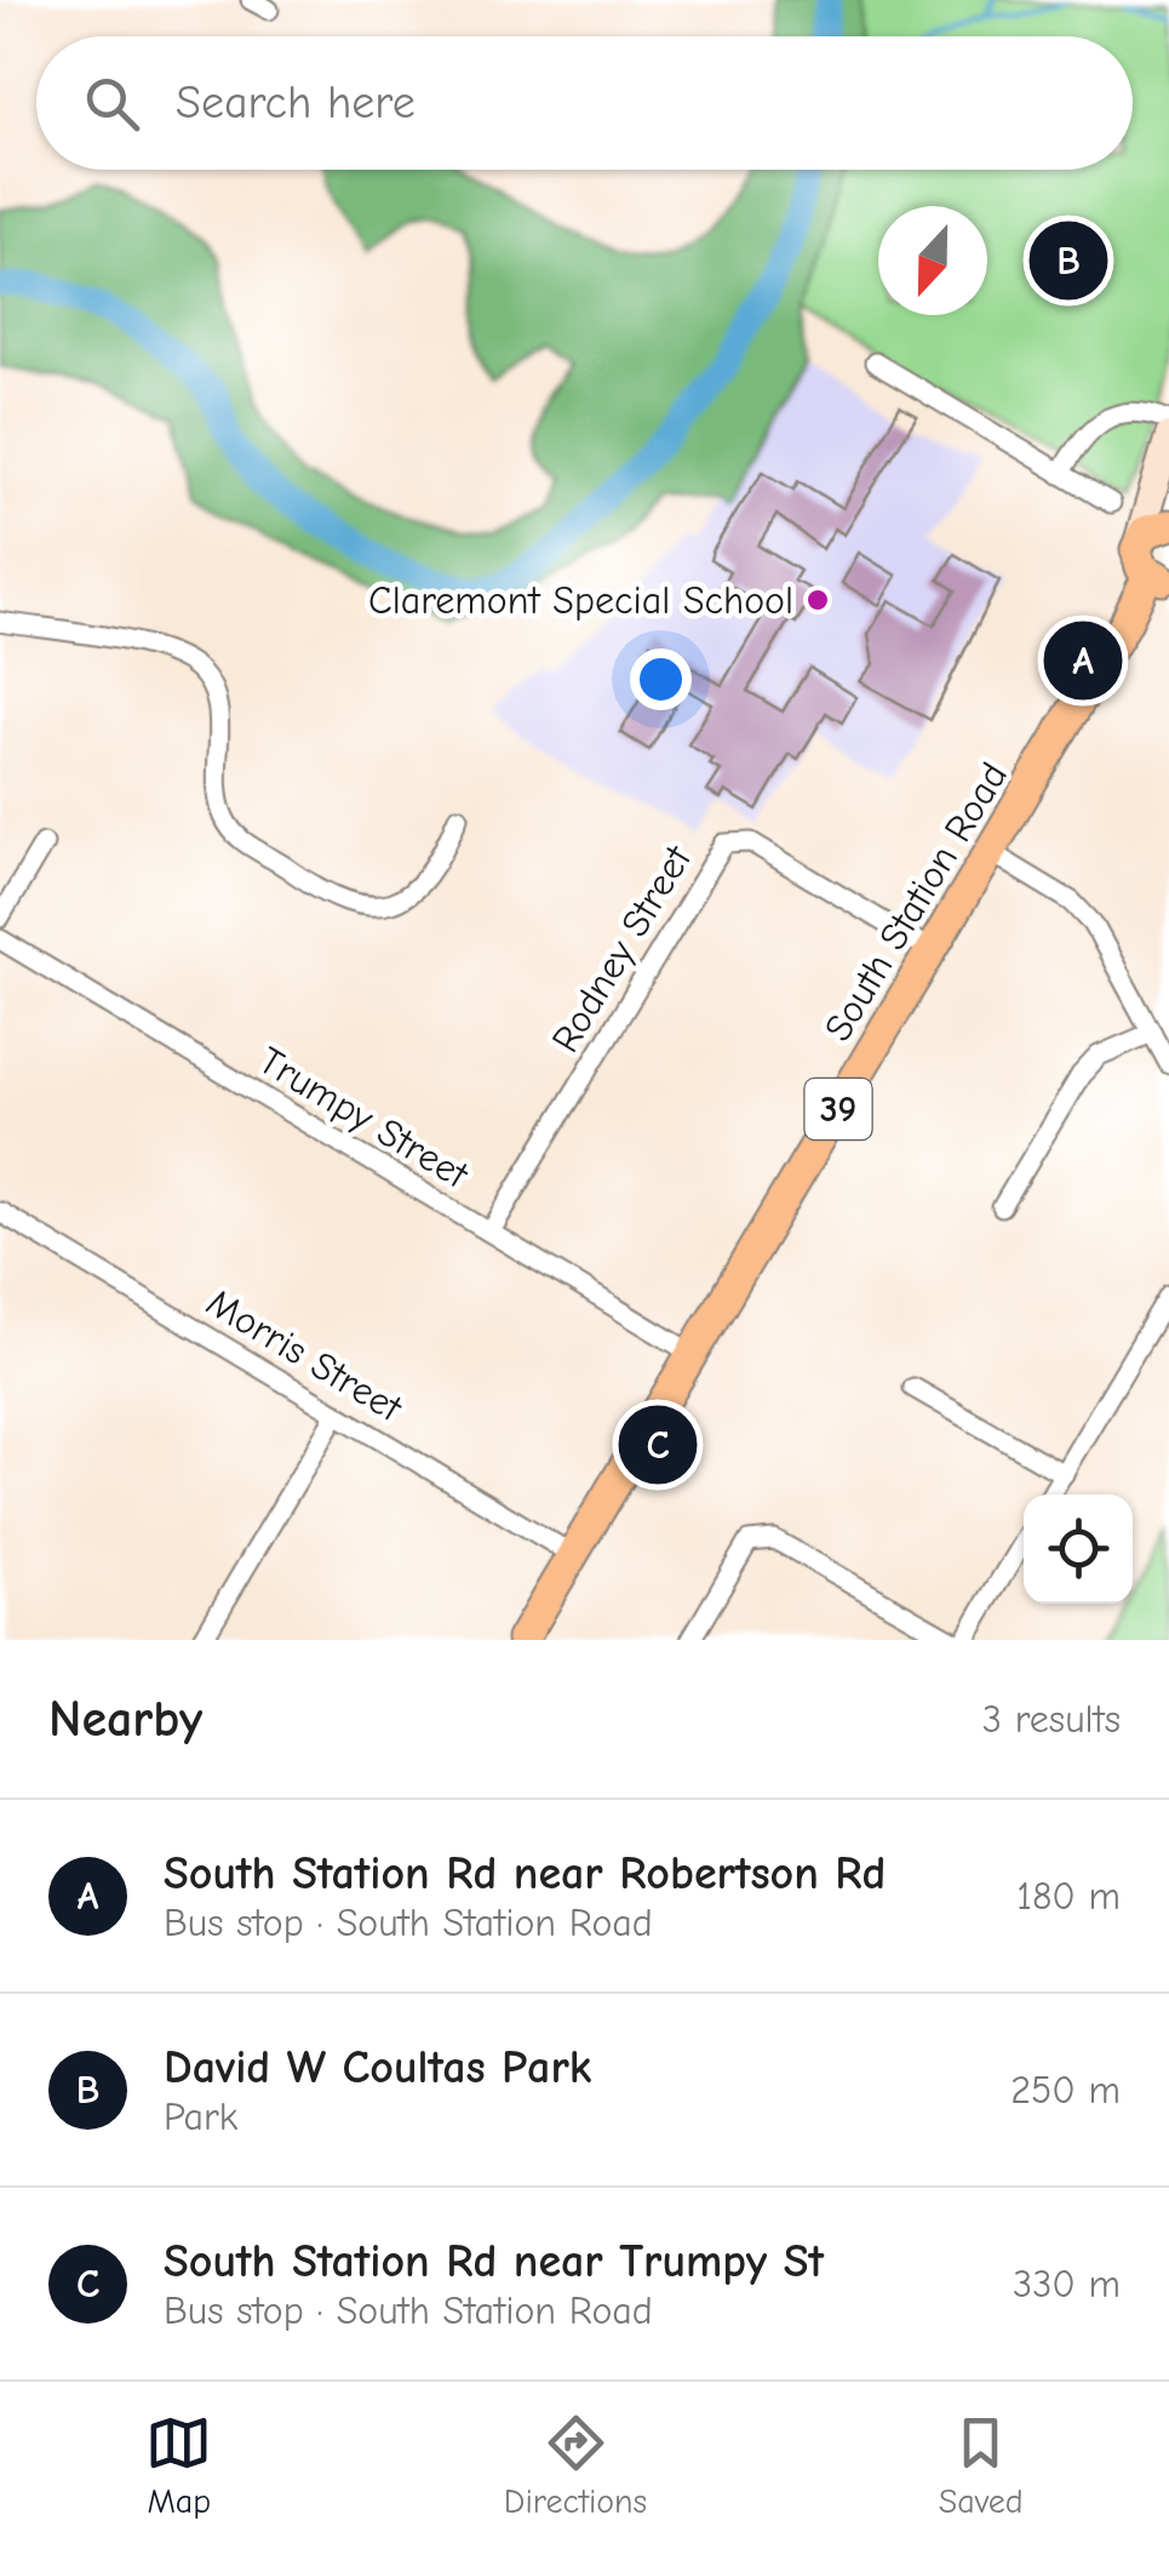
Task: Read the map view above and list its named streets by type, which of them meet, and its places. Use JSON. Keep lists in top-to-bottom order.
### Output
{
  "streets": {
    "main road": ["South Station Road", "39"],
    "street": ["Rodney Street", "Trumpy Street", "Morris Street"]
  },
  "crossings": [
    ["South Station Road", "Rodney Street"],
    ["South Station Road", "Trumpy Street"],
    ["South Station Road", "Morris Street"],
    ["Rodney Street", "Trumpy Street"]
  ],
  "places": ["Claremont Special School"],
  "north": "bottom",
  "page": {
    "search": "Search here",
    "pins": ["B", "A", "C"],
    "heading": ["Nearby", "3 results"],
    "list": [
      {
        "mark": "A",
        "name": "South Station Rd near Robertson Rd",
        "note": "Bus stop · South Station Road",
        "value": "180 m"
      },
      {
        "mark": "B",
        "name": "David W Coultas Park",
        "note": "Park",
        "value": "250 m"
      },
      {
        "mark": "C",
        "name": "South Station Rd near Trumpy St",
        "note": "Bus stop · South Station Road",
        "value": "330 m"
      }
    ],
    "nav": ["Map", "Directions", "Saved"]
  }
}
